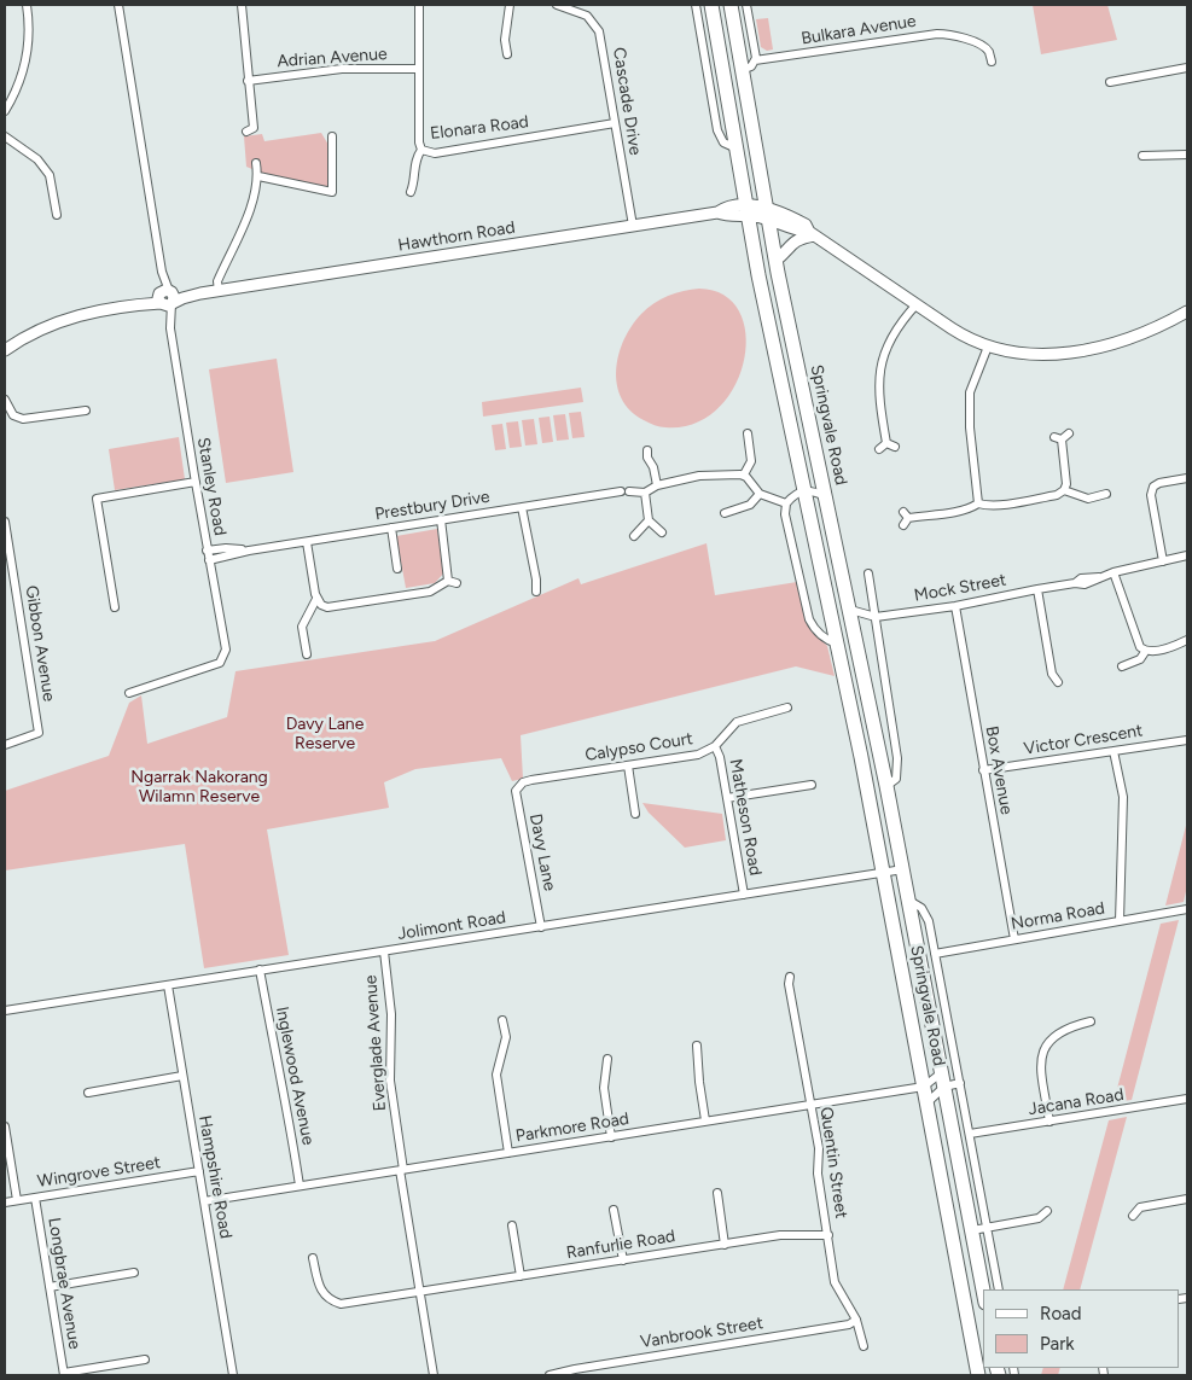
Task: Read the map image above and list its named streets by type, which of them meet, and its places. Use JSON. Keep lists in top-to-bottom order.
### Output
{
  "streets": {
    "highway": ["Springvale Road"],
    "main road": ["Hawthorn Road"],
    "street": [
      "Bulkara Avenue",
      "Adrian Avenue",
      "Cascade Drive",
      "Elonara Road",
      "Stanley Road",
      "Prestbury Drive",
      "Mock Street",
      "Gibbon Avenue",
      "Victor Crescent",
      "Calypso Court",
      "Box Avenue",
      "Matheson Road",
      "Davy Lane",
      "Norma Road",
      "Jolimont Road",
      "Everglade Avenue",
      "Inglewood Avenue",
      "Jacana Road",
      "Parkmore Road",
      "Quentin Street",
      "Wingrove Street",
      "Hampshire Road",
      "Ranfurlie Road",
      "Longbrae Avenue",
      "Vanbrook Street"
    ]
  },
  "crossings": [
    ["Adrian Avenue", "Elonara Road"],
    ["Cascade Drive", "Elonara Road"],
    ["Cascade Drive", "Hawthorn Road"],
    ["Hawthorn Road", "Springvale Road"],
    ["Hawthorn Road", "Stanley Road"],
    ["Springvale Road", "Mock Street"],
    ["Springvale Road", "Norma Road"],
    ["Springvale Road", "Jolimont Road"],
    ["Springvale Road", "Jacana Road"],
    ["Springvale Road", "Parkmore Road"],
    ["Stanley Road", "Prestbury Drive"],
    ["Mock Street", "Box Avenue"],
    ["Victor Crescent", "Box Avenue"],
    ["Calypso Court", "Matheson Road"],
    ["Calypso Court", "Davy Lane"],
    ["Box Avenue", "Norma Road"],
    ["Matheson Road", "Jolimont Road"],
    ["Davy Lane", "Jolimont Road"],
    ["Jolimont Road", "Everglade Avenue"],
    ["Jolimont Road", "Inglewood Avenue"],
    ["Jolimont Road", "Hampshire Road"],
    ["Everglade Avenue", "Parkmore Road"],
    ["Everglade Avenue", "Ranfurlie Road"],
    ["Inglewood Avenue", "Parkmore Road"],
    ["Parkmore Road", "Quentin Street"],
    ["Parkmore Road", "Hampshire Road"],
    ["Quentin Street", "Ranfurlie Road"],
    ["Quentin Street", "Vanbrook Street"],
    ["Wingrove Street", "Hampshire Road"],
    ["Wingrove Street", "Longbrae Avenue"]
  ],
  "parks": ["Davy Lane Reserve", "Ngarrak Nakorang Wilamn Reserve"],
  "legend": ["Road", "Park"]
}
